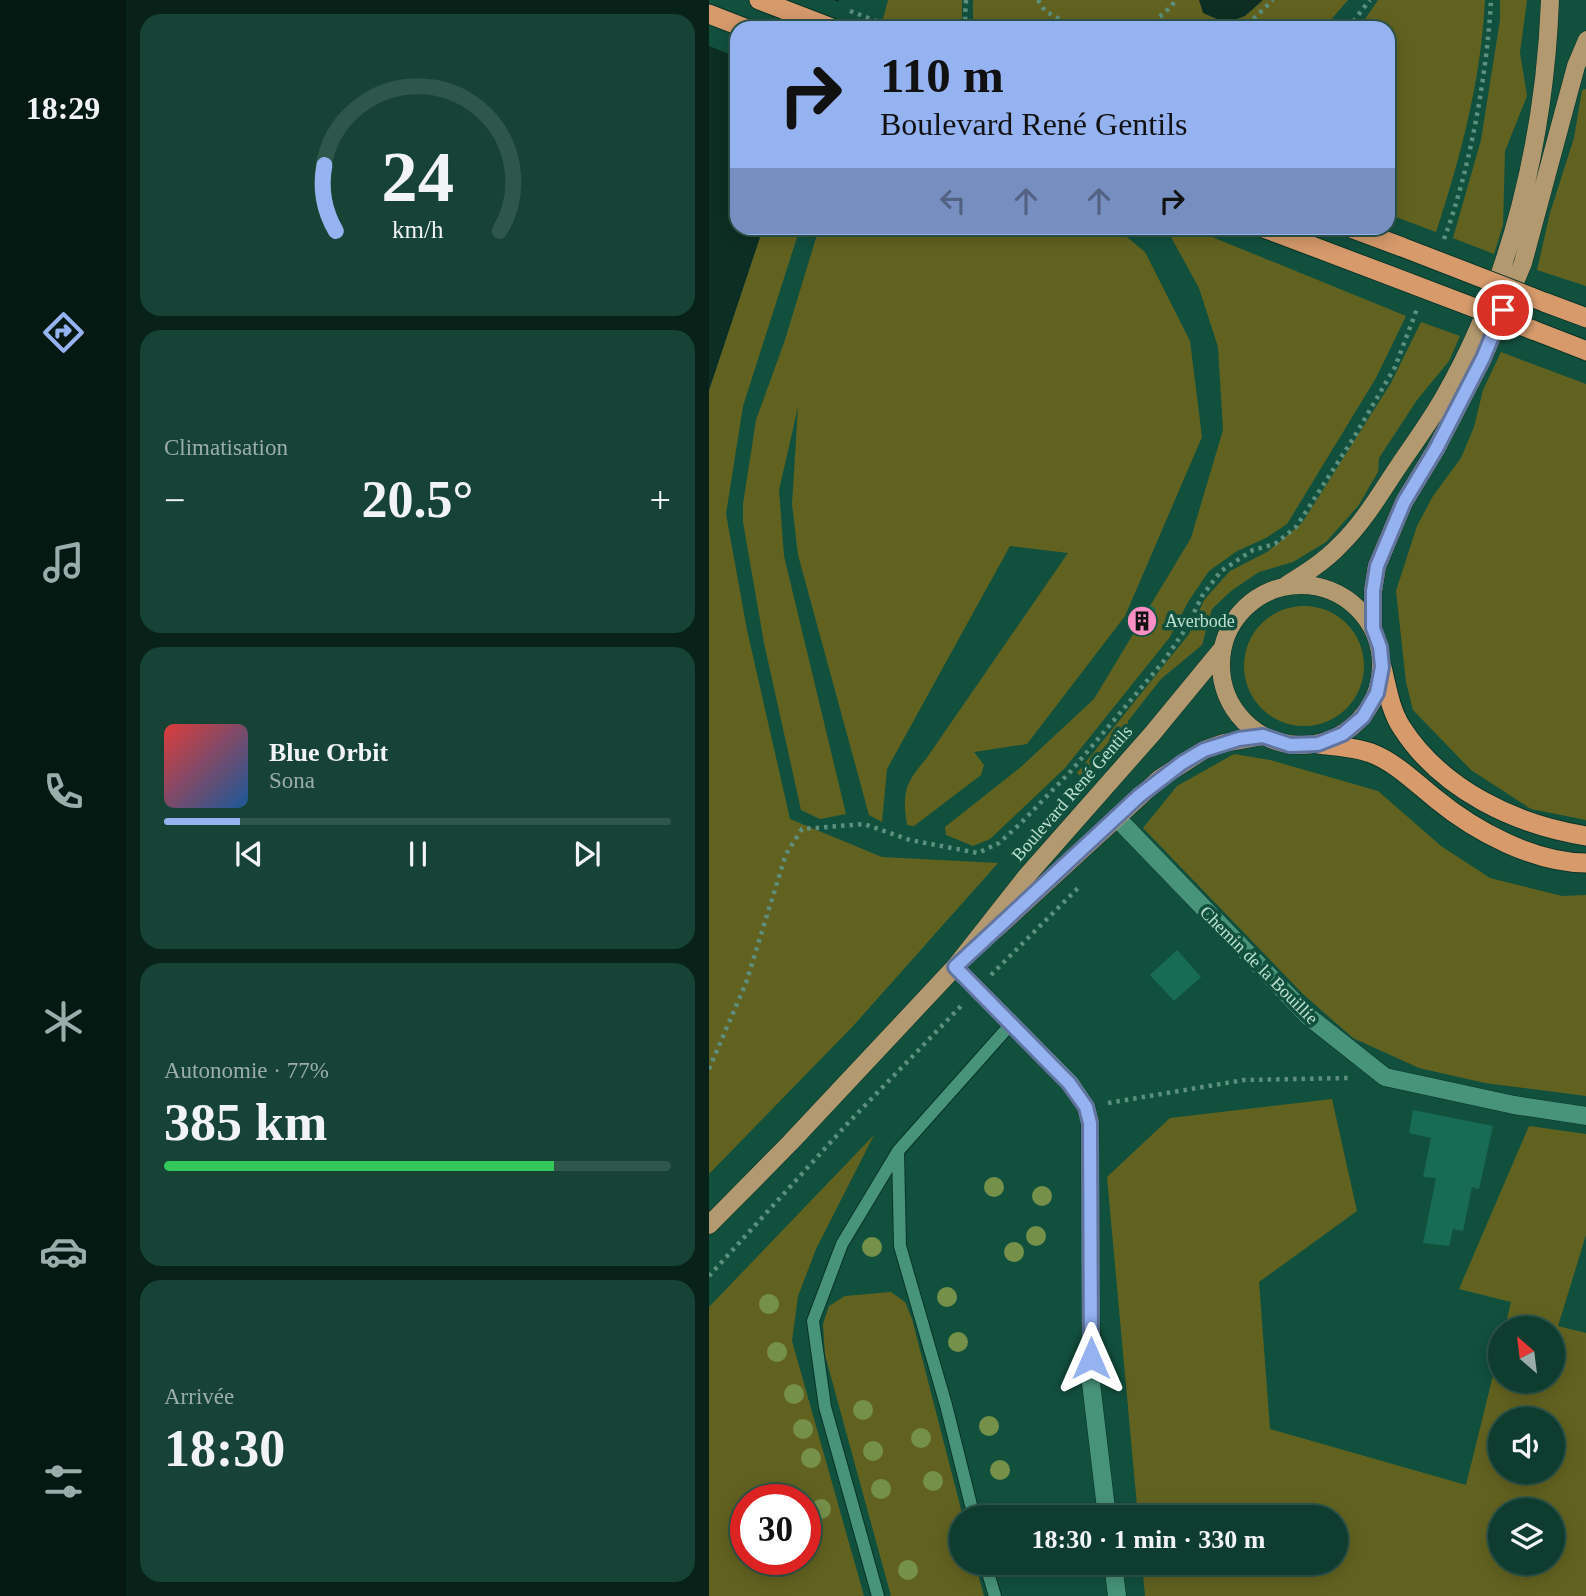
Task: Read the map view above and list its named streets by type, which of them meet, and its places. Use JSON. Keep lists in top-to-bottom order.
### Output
{
  "streets": {
    "main road": ["Boulevard René Gentils"],
    "street": ["Chemin de la Bouillie"]
  },
  "crossings": [
    ["Boulevard René Gentils", "Chemin de la Bouillie"]
  ],
  "places": {
    "building": ["Averbode"]
  },
  "north": "top left",
  "page": {
    "tabs": "18:29",
    "turn": ["110 m", "Boulevard René Gentils"],
    "tile": [
      "Climatisation",
      ["Autonomie · 77%", "385 km"],
      ["Arrivée", "18:30"]
    ],
    "heat": ["−", "20.5°", "+"],
    "song": ["Blue Orbit", "Sona"],
    "limit": "30",
    "trip": "18:30 · 1 min · 330 m",
    "gauge": ["24", "km/h"]
  }
}
